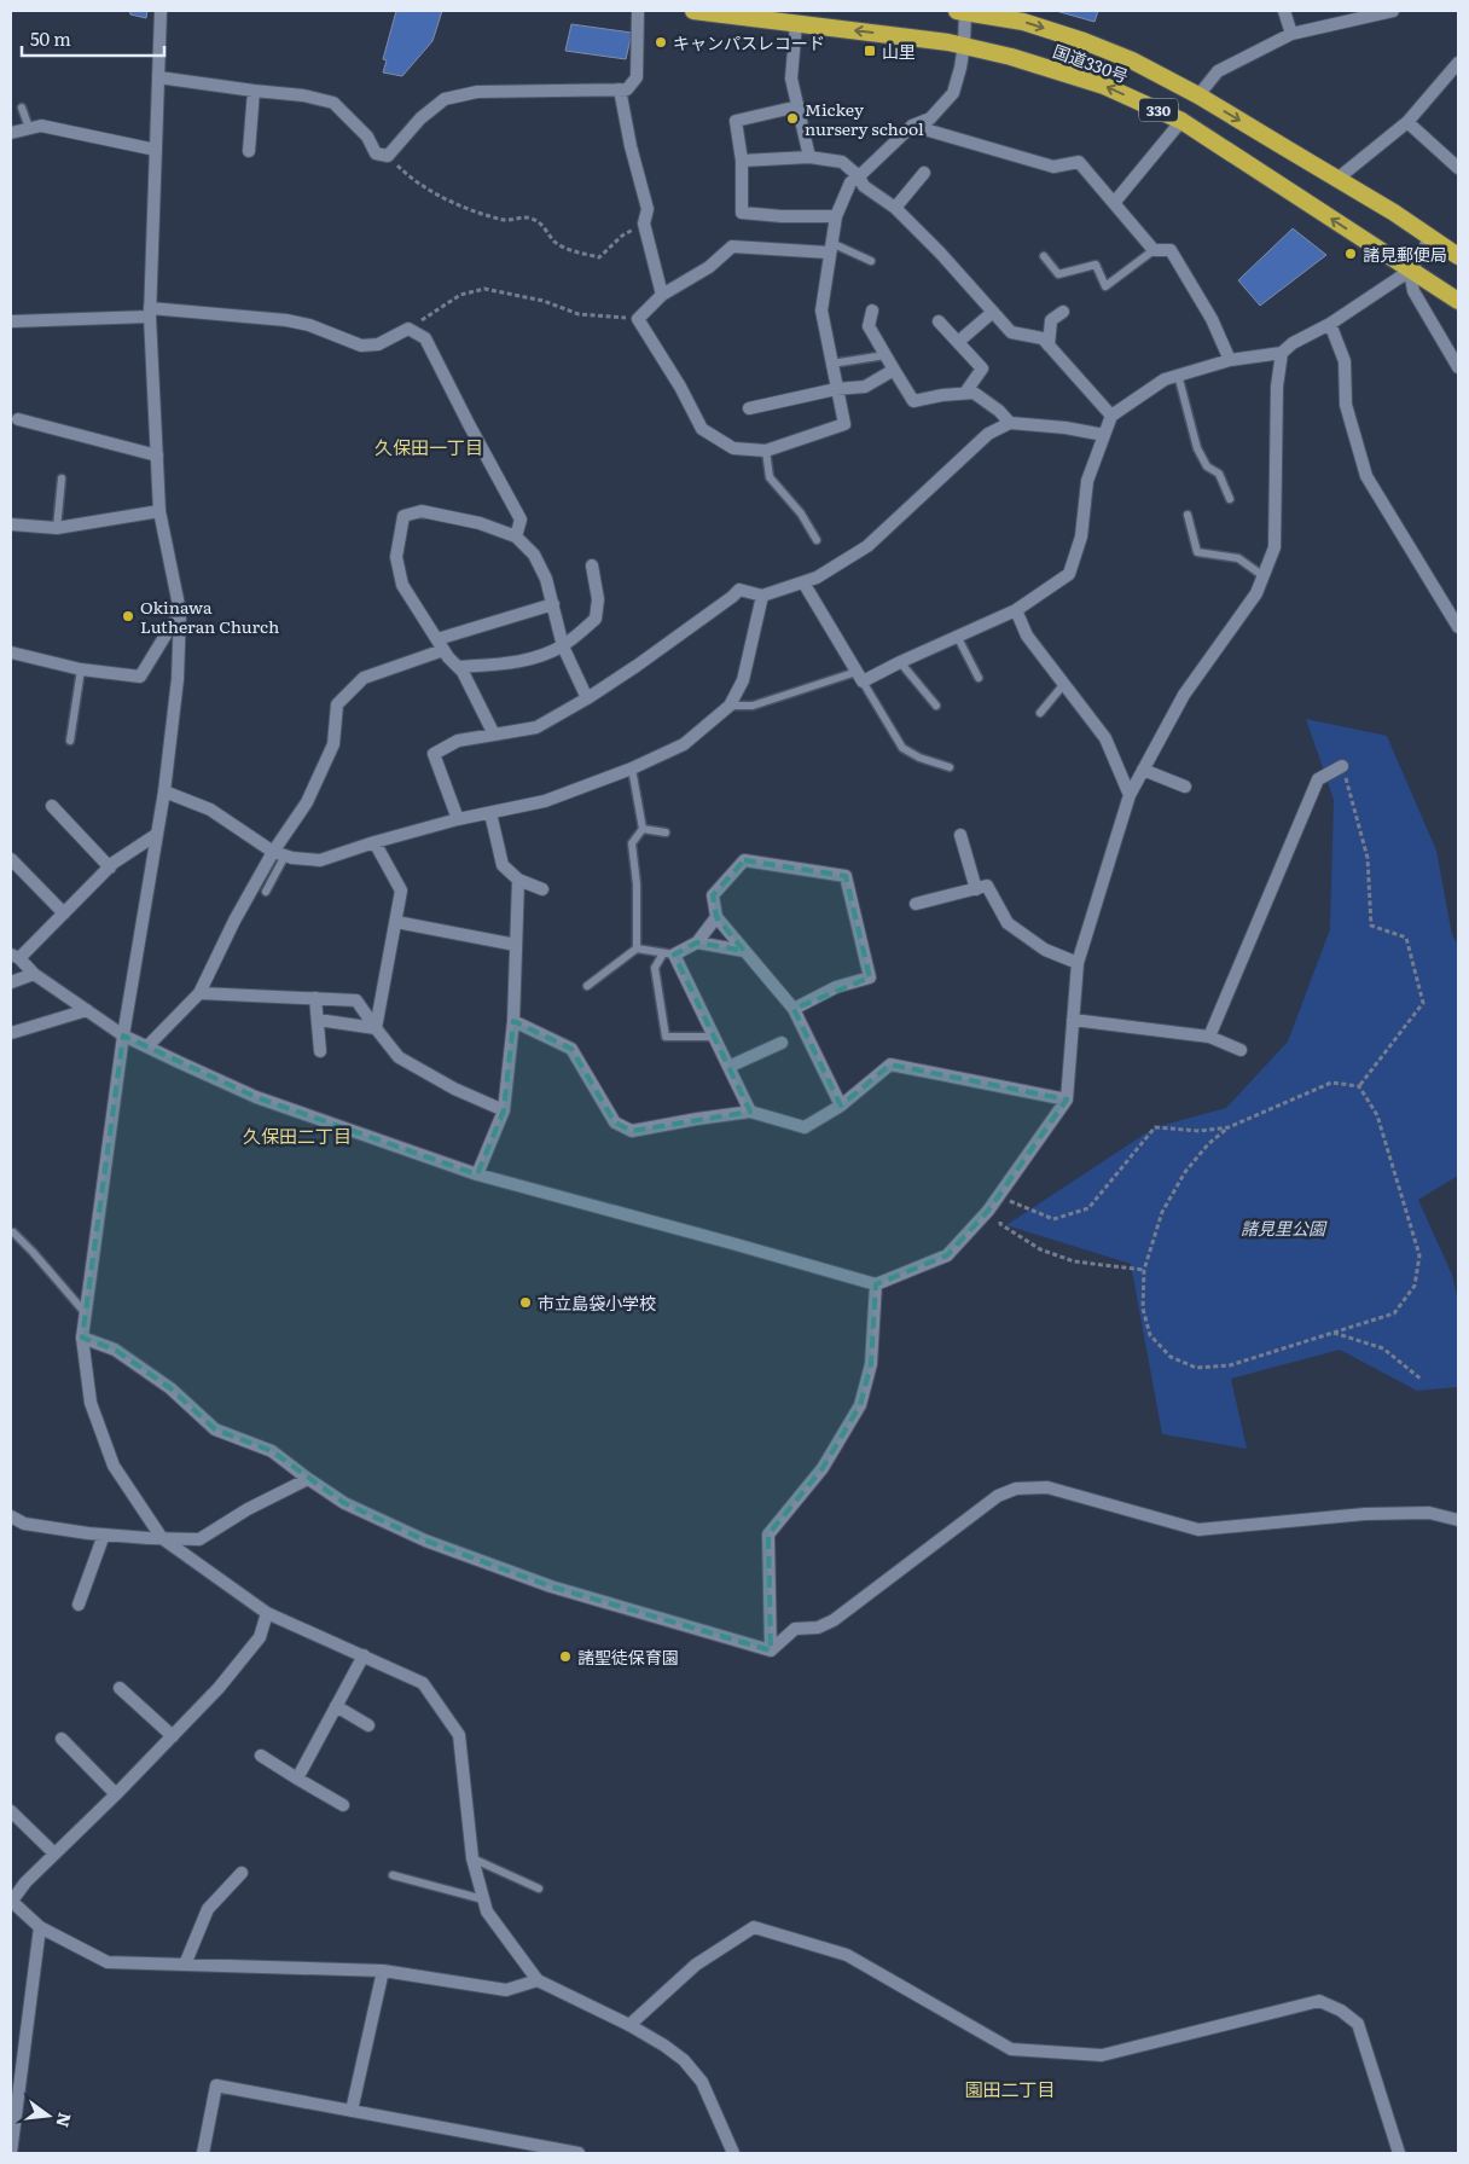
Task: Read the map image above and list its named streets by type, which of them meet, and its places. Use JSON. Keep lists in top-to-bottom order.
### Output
{
  "streets": {
    "highway": ["国道330号", "330"]
  },
  "districts": ["久保田一丁目", "久保田二丁目", "園田二丁目"],
  "parks": ["諸見里公園"],
  "places": {
    "other": [
      "キャンパスレコード",
      "Mickey nursery school",
      "諸見郵便局",
      "Okinawa Lutheran Church",
      "市立島袋小学校",
      "諸聖徒保育園"
    ],
    "transit": ["山里"]
  },
  "scale_bar": "50 m",
  "north": "right"
}
